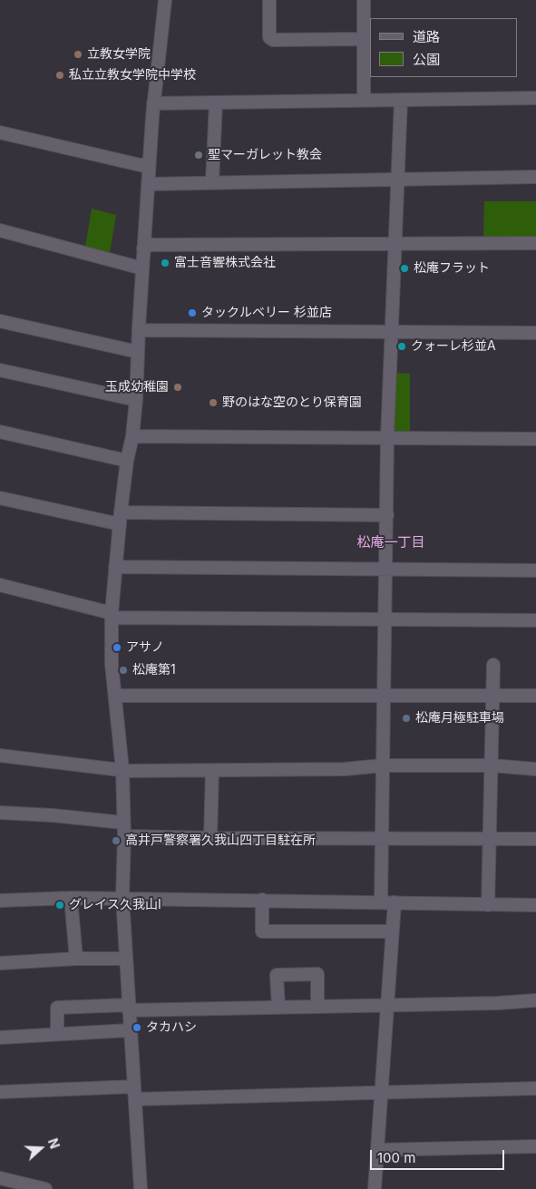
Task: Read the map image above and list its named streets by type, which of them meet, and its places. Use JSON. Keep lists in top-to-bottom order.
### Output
{
  "districts": ["松庵一丁目"],
  "places": [
    "立教女学院",
    "私立立教女学院中学校",
    "聖マーガレット教会",
    "富士音響株式会社",
    "松庵フラット",
    "タックルベリー 杉並店",
    "クォーレ杉並A",
    "玉成幼稚園",
    "野のはな空のとり保育園",
    "アサノ",
    "松庵第1",
    "松庵月極駐車場",
    "高井戸警察署久我山四丁目駐在所",
    "グレイス久我山Ⅰ",
    "タカハシ"
  ],
  "legend": ["道路", "公園"],
  "scale_bar": "100 m",
  "north": "right"
}
